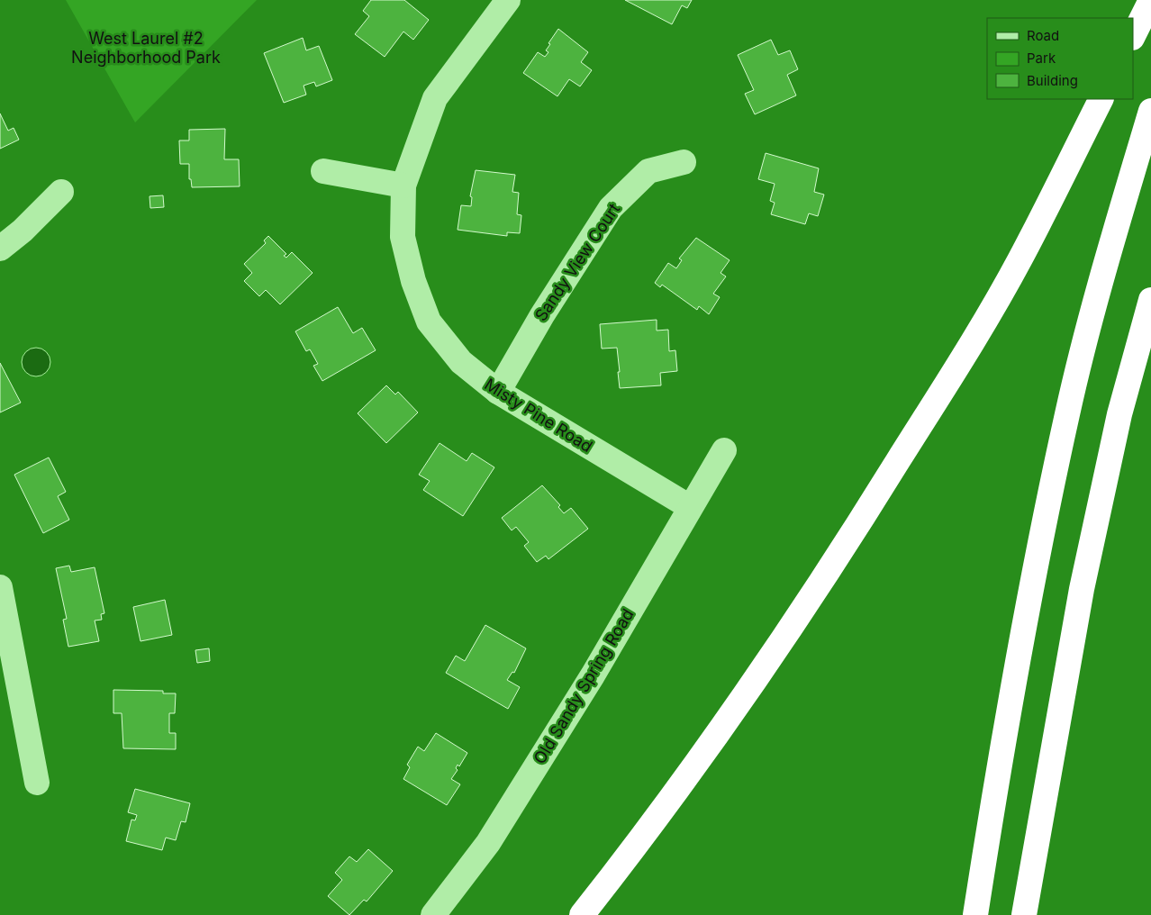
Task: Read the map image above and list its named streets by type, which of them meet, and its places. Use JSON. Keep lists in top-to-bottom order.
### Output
{
  "streets": {
    "street": ["Sandy View Court", "Misty Pine Road", "Old Sandy Spring Road"]
  },
  "crossings": [
    ["Sandy View Court", "Misty Pine Road"],
    ["Misty Pine Road", "Old Sandy Spring Road"]
  ],
  "parks": ["West Laurel #2 Neighborhood Park"],
  "legend": ["Road", "Park", "Building"]
}
